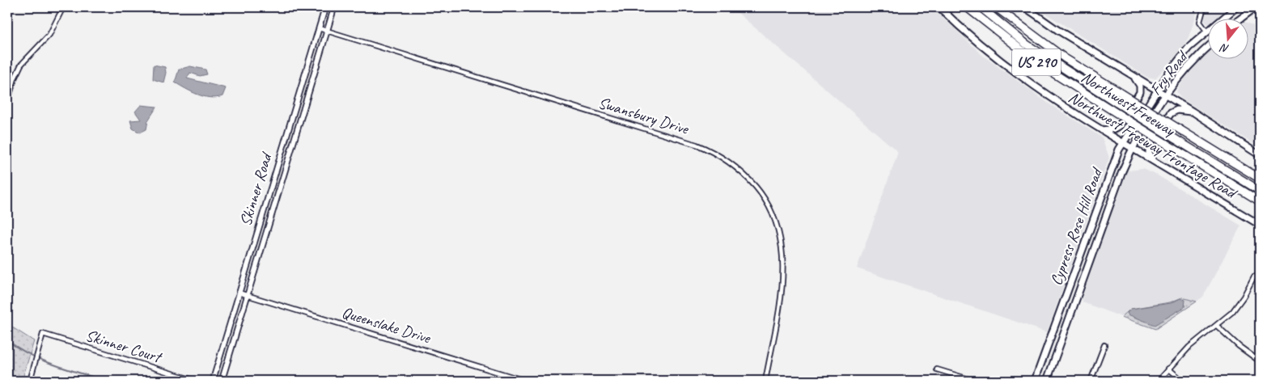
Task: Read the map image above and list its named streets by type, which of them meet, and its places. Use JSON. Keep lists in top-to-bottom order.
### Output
{
  "streets": {
    "highway": ["US 290", "Northwest Freeway"],
    "main road": ["Fry Road", "Northwest Freeway Frontage Road", "Cypress Rose Hill Road"],
    "street": [
      "Swansbury Drive",
      "Skinner Road",
      "Queenslake Drive",
      "Skinner Court"
    ]
  },
  "crossings": [
    ["Fry Road", "Northwest Freeway Frontage Road"],
    ["Fry Road", "Cypress Rose Hill Road"],
    ["Swansbury Drive", "Skinner Road"],
    ["Northwest Freeway Frontage Road", "Cypress Rose Hill Road"],
    ["Skinner Road", "Queenslake Drive"]
  ],
  "north": "bottom"
}
